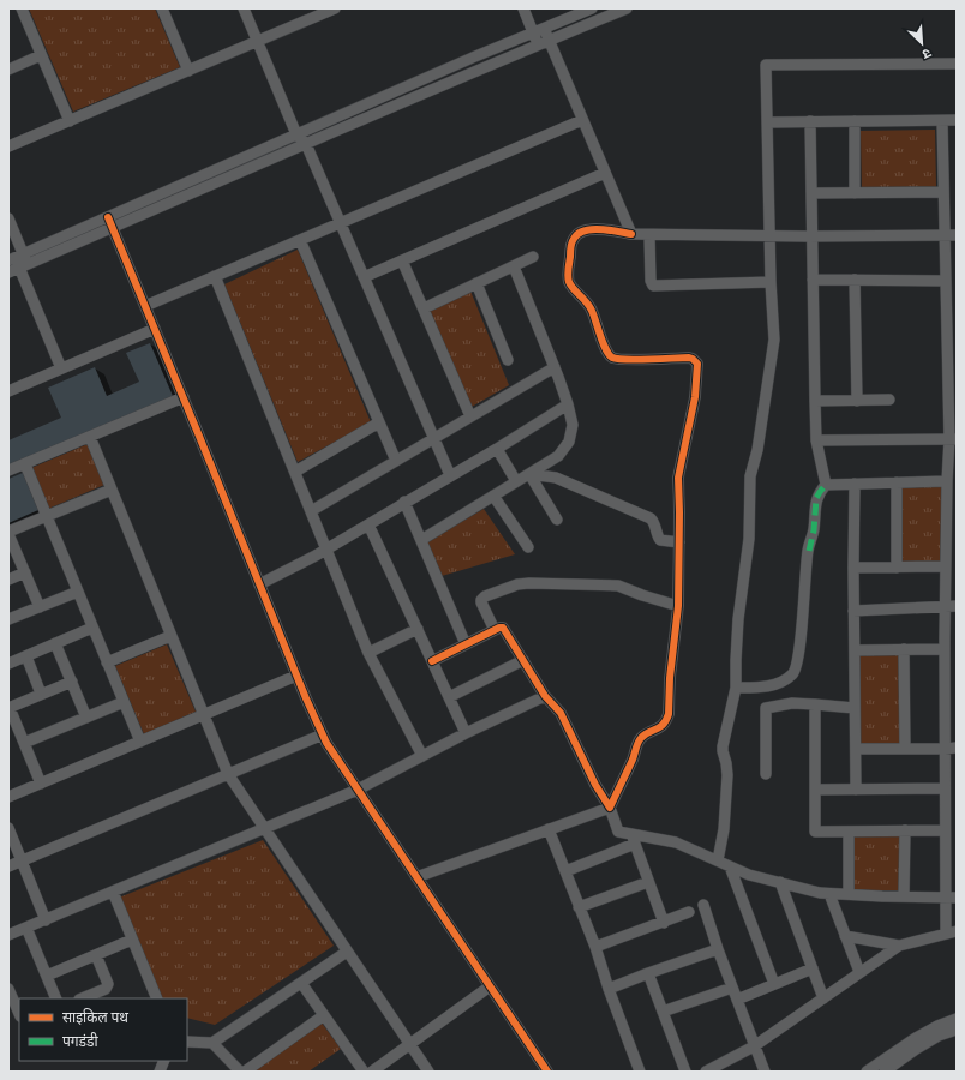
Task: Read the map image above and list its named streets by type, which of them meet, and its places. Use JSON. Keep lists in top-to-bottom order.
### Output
{
  "legend": ["साइकिल पथ", "पगडंडी"],
  "north": "bottom right"
}
